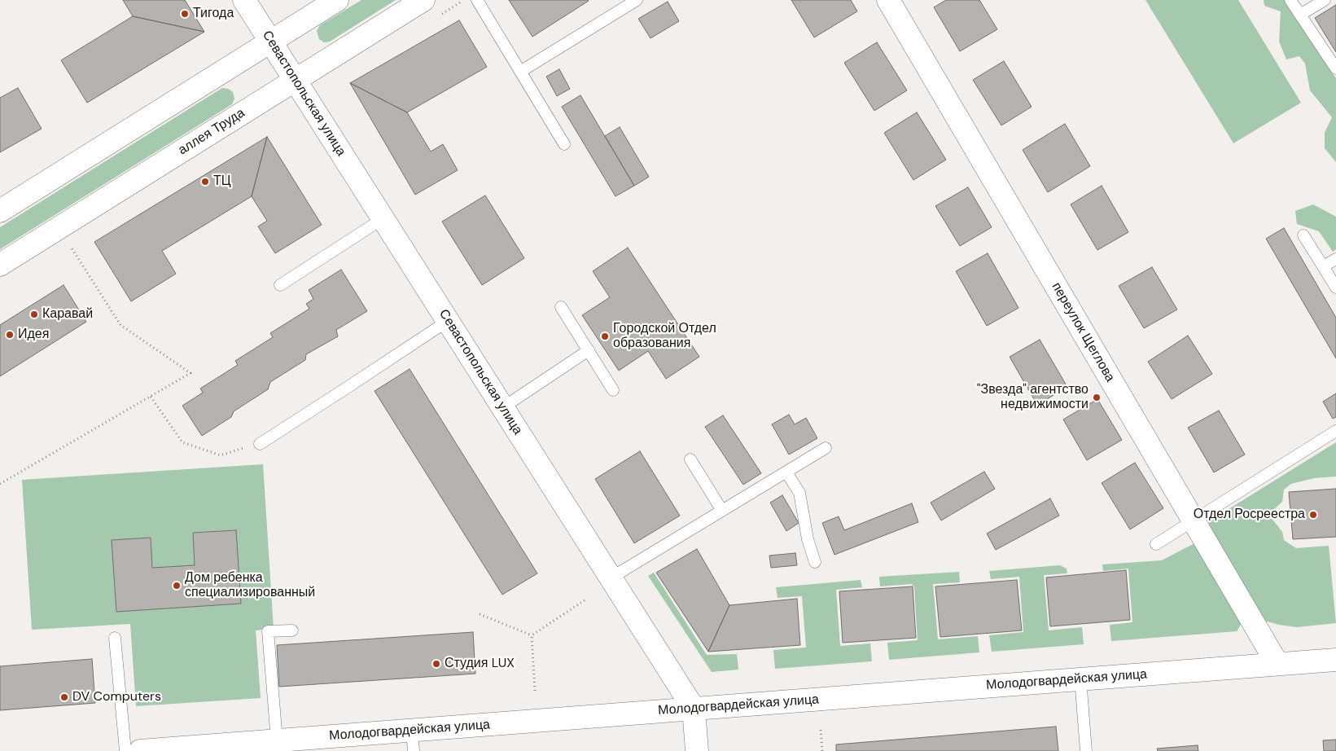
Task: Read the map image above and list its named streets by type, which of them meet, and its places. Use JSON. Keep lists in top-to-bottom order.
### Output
{
  "streets": {
    "street": [
      "Севастопольская улица",
      "аллея Труда",
      "переулок Щеглова",
      "Молодогвардейская улица"
    ]
  },
  "crossings": [
    ["Севастопольская улица", "аллея Труда"],
    ["Севастопольская улица", "Молодогвардейская улица"],
    ["переулок Щеглова", "Молодогвардейская улица"]
  ],
  "places": [
    "Тигода",
    "ТЦ",
    "Каравай",
    "Идея",
    "Городской Отдел образования",
    "\"Звезда\" агентство недвижимости",
    "Отдел Росреестра",
    "Дом ребенка специализированный",
    "Студия LUX",
    "DV Computers"
  ]
}
